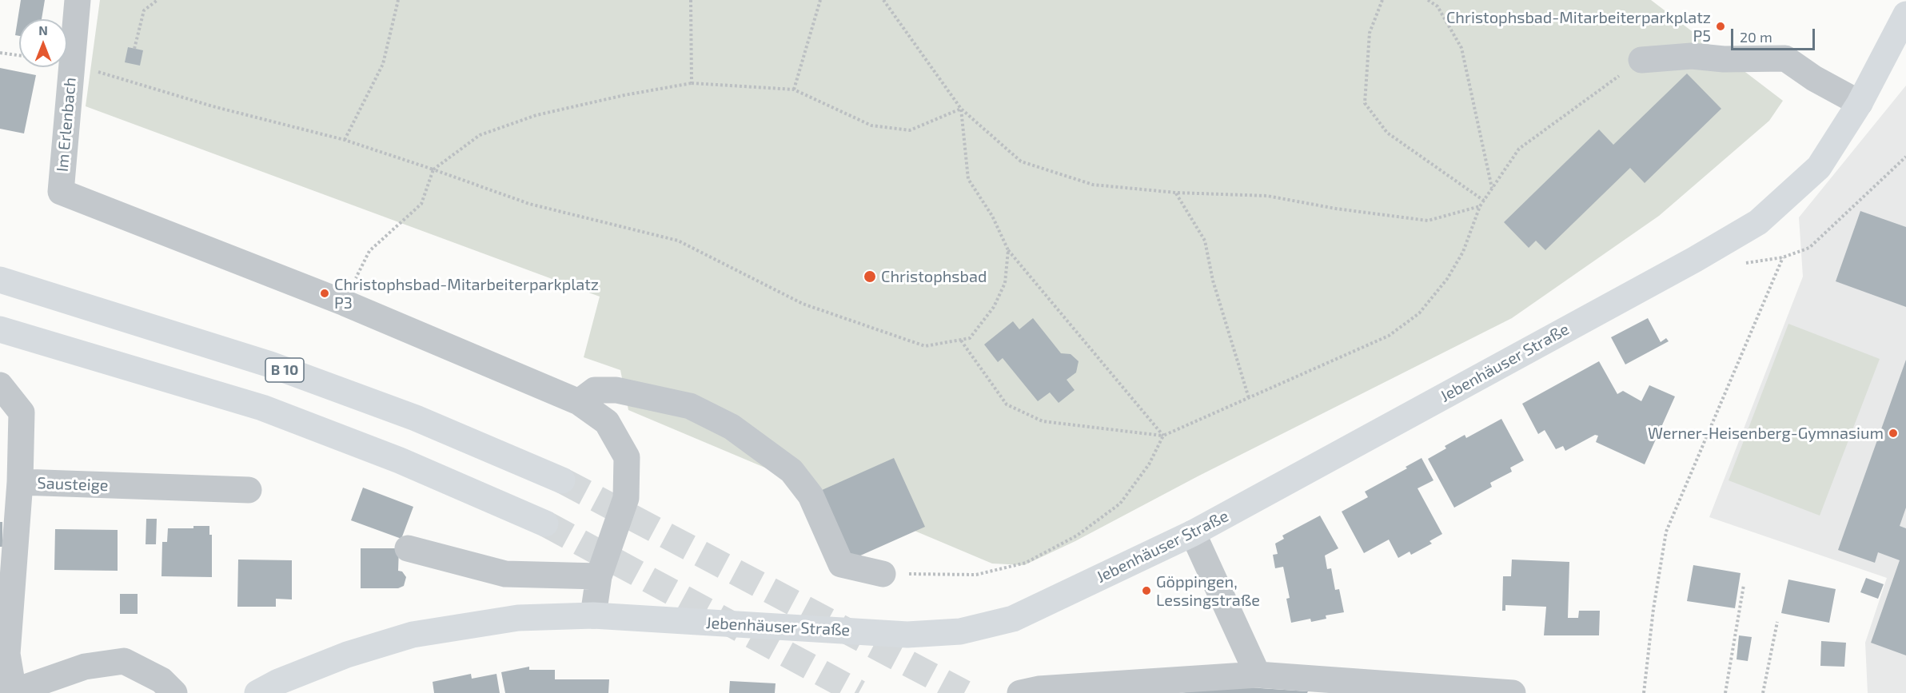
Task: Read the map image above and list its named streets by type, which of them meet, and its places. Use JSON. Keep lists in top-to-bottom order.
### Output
{
  "streets": {
    "main road": ["Jebenhäuser Straße", "B 10"],
    "street": ["Im Erlenbach", "Sausteige"]
  },
  "places": [
    "Christophsbad-Mitarbeiterparkplatz P5",
    "Christophsbad",
    "Christophsbad-Mitarbeiterparkplatz P3",
    "Werner-Heisenberg-Gymnasium",
    "Göppingen, Lessingstraße"
  ],
  "scale_bar": "20 m",
  "north": "top"
}
